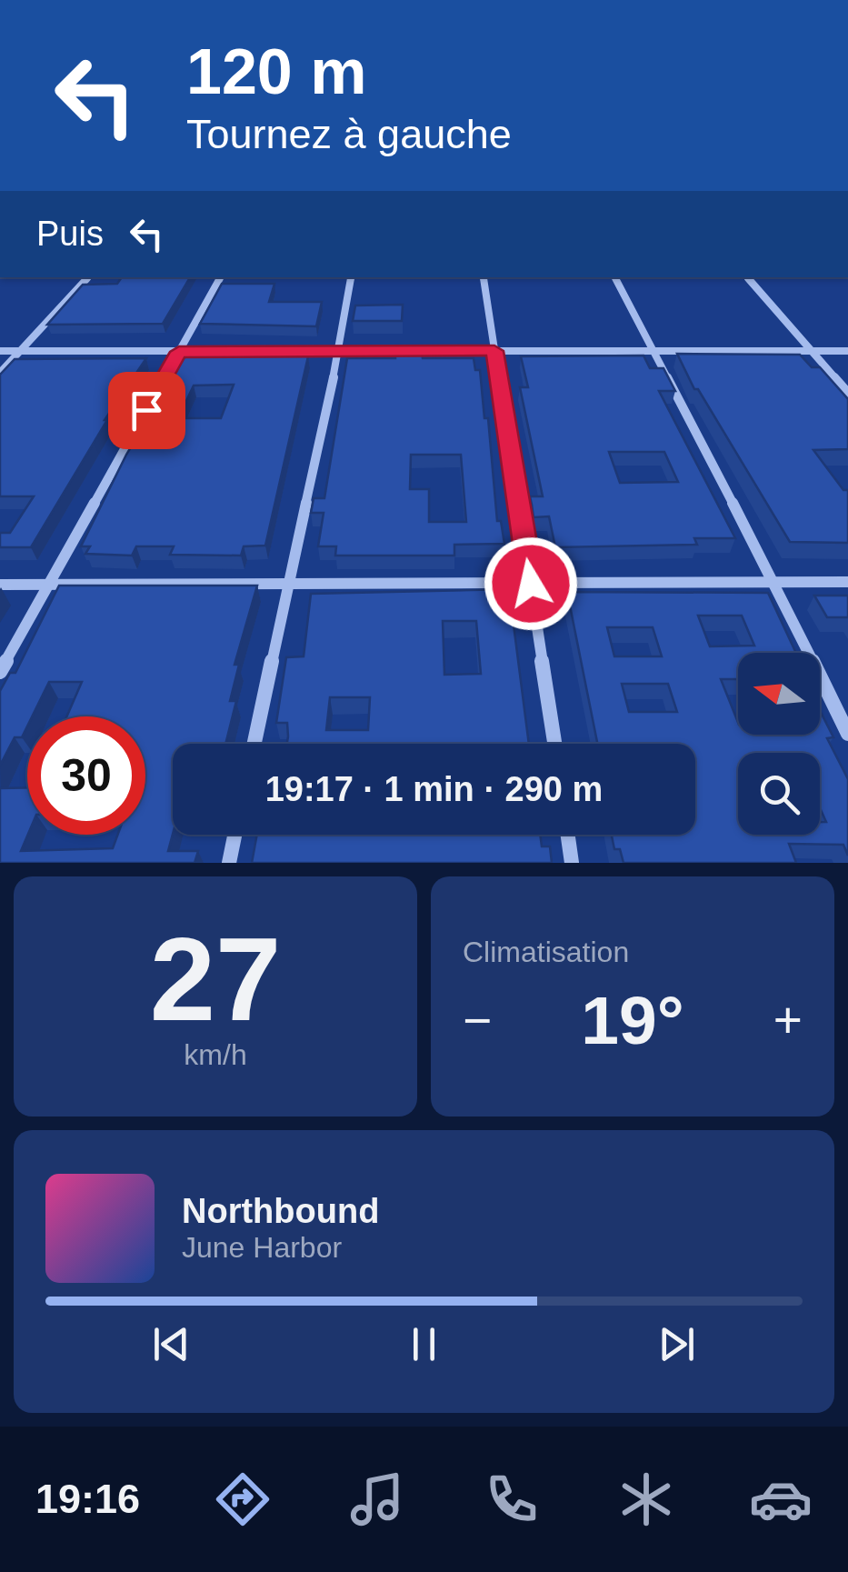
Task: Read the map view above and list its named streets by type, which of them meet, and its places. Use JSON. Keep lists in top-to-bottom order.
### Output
{
  "north": "left",
  "page": {
    "turn": ["120 m", "Tournez à gauche"],
    "then": "Puis",
    "limit": "30",
    "trip": "19:17 · 1 min · 290 m",
    "tile": [
      ["27", "km/h"],
      "Climatisation"
    ],
    "heat": ["−", "19°", "+"],
    "song": ["Northbound", "June Harbor"],
    "tabs": "19:16"
  }
}
